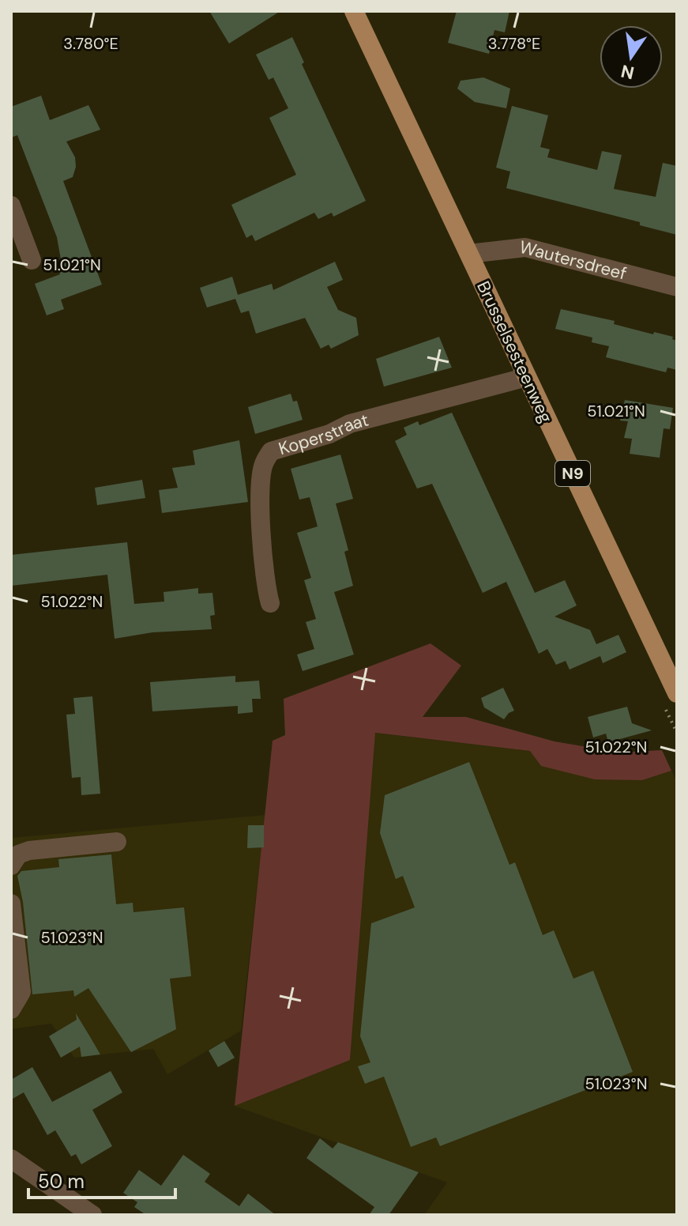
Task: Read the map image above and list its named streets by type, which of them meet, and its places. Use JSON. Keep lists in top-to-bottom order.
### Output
{
  "streets": {
    "main road": ["Brusselsesteenweg", "N9"],
    "street": ["Wautersdreef", "Koperstraat"]
  },
  "crossings": [
    ["Wautersdreef", "Brusselsesteenweg"],
    ["Brusselsesteenweg", "Koperstraat"]
  ],
  "scale_bar": "50 m",
  "north": "bottom",
  "coordinates": [
    "3.780°E",
    "3.778°E",
    "51.021°N",
    "51.022°N",
    "51.023°N"
  ]
}
